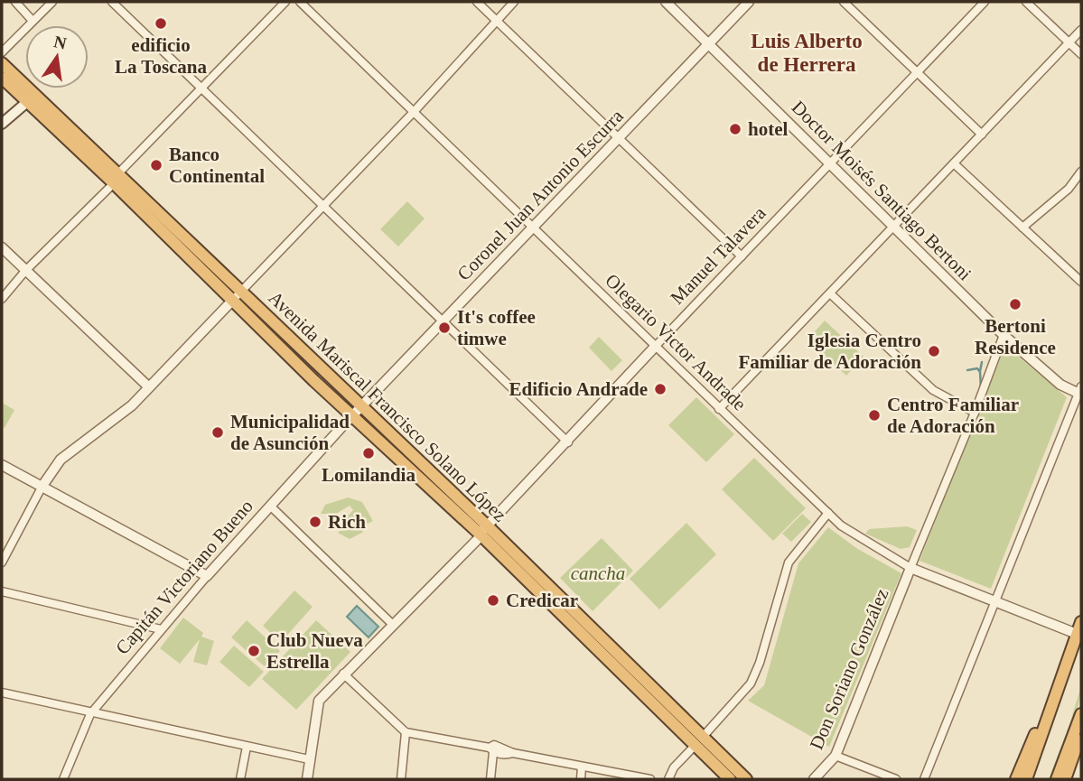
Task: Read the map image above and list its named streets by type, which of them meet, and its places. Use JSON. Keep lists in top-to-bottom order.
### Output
{
  "streets": {
    "highway": ["Avenida Mariscal Francisco Solano López"],
    "street": [
      "Doctor Moisés Santiago Bertoni",
      "Coronel Juan Antonio Escurra",
      "Manuel Talavera",
      "Olegario Victor Andrade",
      "Capitán Victoriano Bueno",
      "Don Soriano González"
    ]
  },
  "crossings": [
    ["Doctor Moisés Santiago Bertoni", "Coronel Juan Antonio Escurra"],
    ["Doctor Moisés Santiago Bertoni", "Manuel Talavera"],
    ["Coronel Juan Antonio Escurra", "Olegario Victor Andrade"],
    ["Coronel Juan Antonio Escurra", "Avenida Mariscal Francisco Solano López"],
    ["Coronel Juan Antonio Escurra", "Capitán Victoriano Bueno"],
    ["Manuel Talavera", "Olegario Victor Andrade"],
    ["Manuel Talavera", "Avenida Mariscal Francisco Solano López"],
    ["Olegario Victor Andrade", "Don Soriano González"],
    ["Avenida Mariscal Francisco Solano López", "Capitán Victoriano Bueno"]
  ],
  "districts": ["Luis Alberto de Herrera"],
  "parks": ["cancha"],
  "places": [
    "edificio La Toscana",
    "hotel",
    "Banco Continental",
    "Bertoni Residence",
    "It's coffee timwe",
    "Iglesia Centro Familiar de Adoración",
    "Edificio Andrade",
    "Centro Familiar de Adoración",
    "Municipalidad de Asunción",
    "Lomilandia",
    "Rich",
    "Credicar",
    "Club Nueva Estrella"
  ],
  "north": "top"
}
